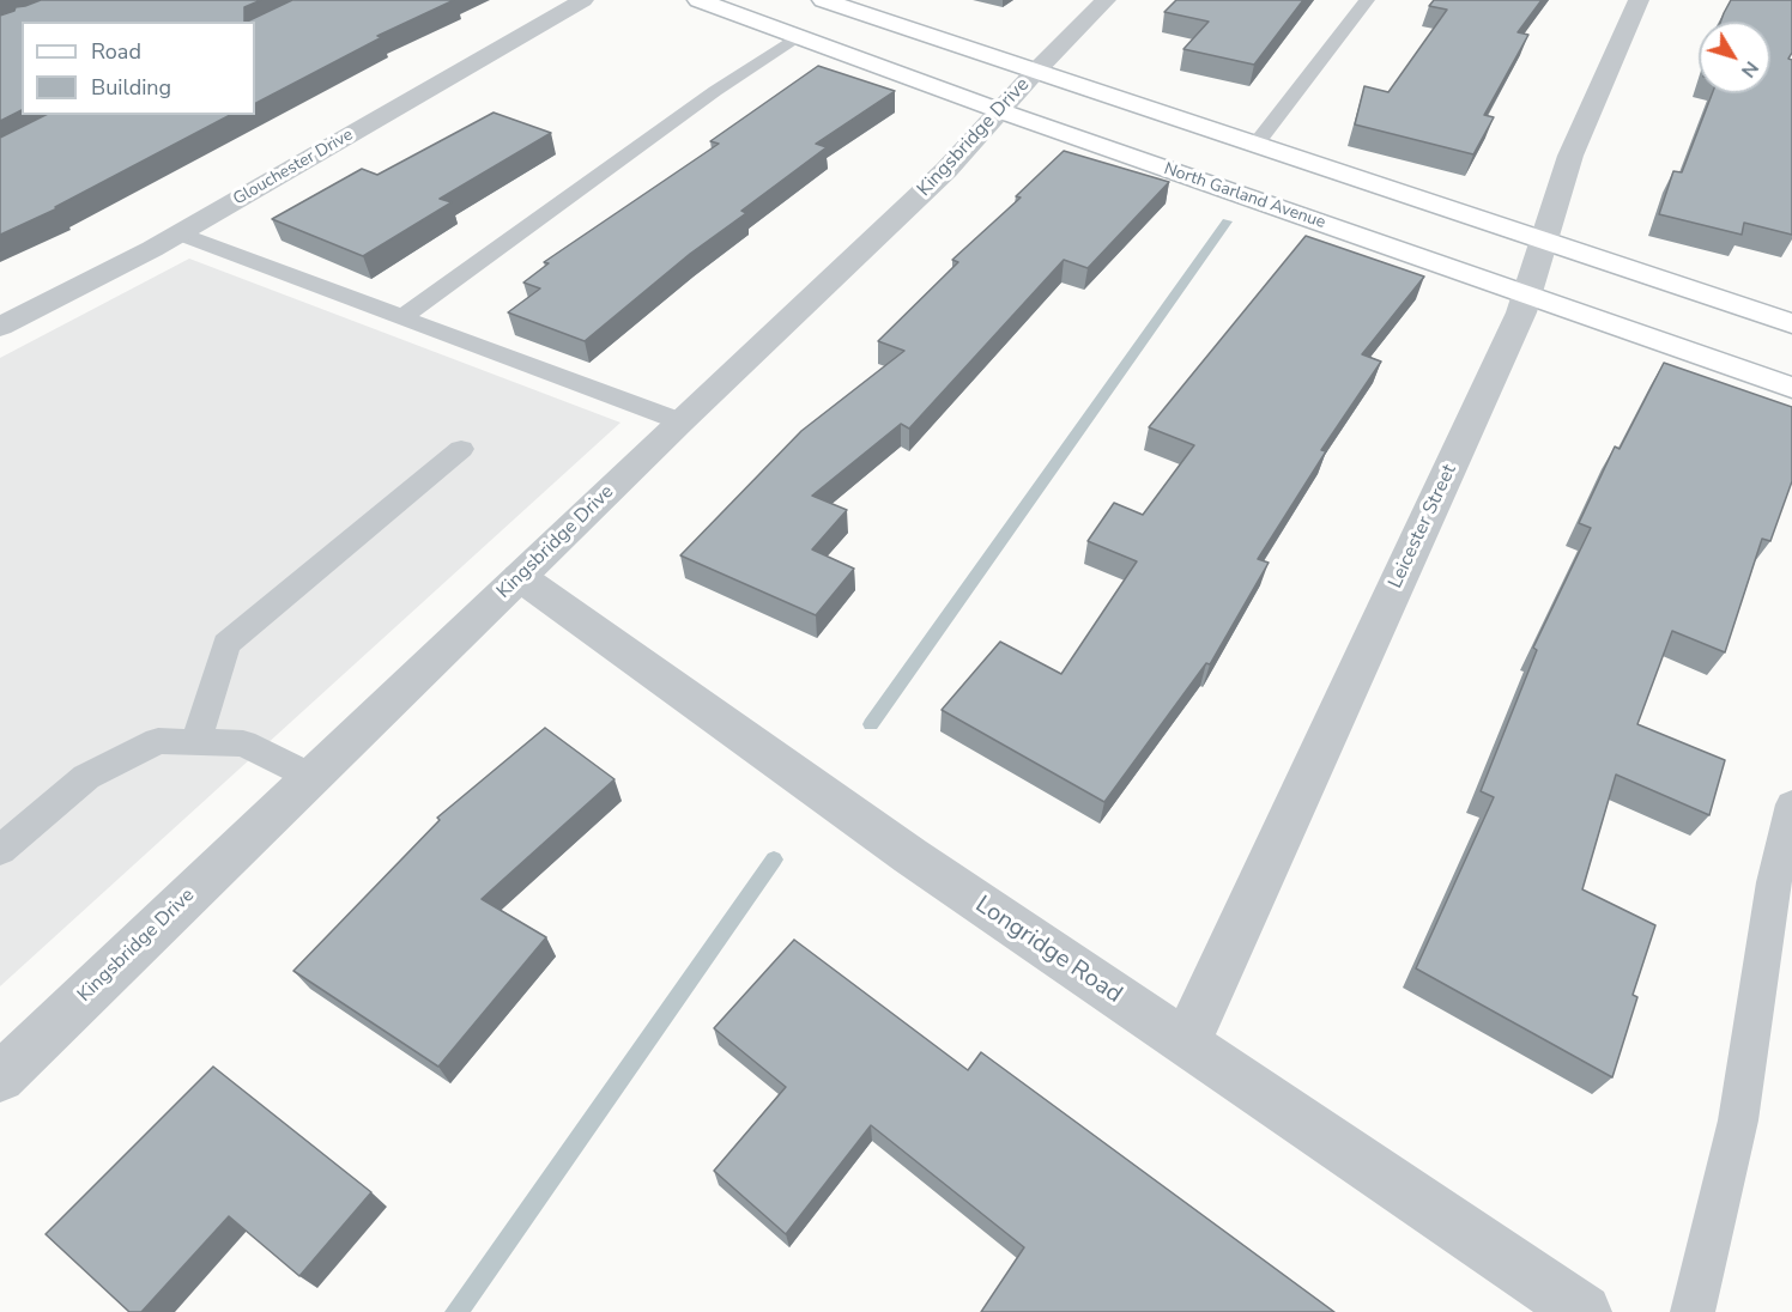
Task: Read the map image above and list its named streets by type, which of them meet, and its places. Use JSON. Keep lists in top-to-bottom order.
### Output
{
  "streets": {
    "main road": ["North Garland Avenue"],
    "street": [
      "Kingsbridge Drive",
      "Glouchester Drive",
      "Leicester Street",
      "Longridge Road"
    ]
  },
  "crossings": [
    ["Kingsbridge Drive", "North Garland Avenue"],
    ["Kingsbridge Drive", "Longridge Road"],
    ["North Garland Avenue", "Leicester Street"],
    ["Leicester Street", "Longridge Road"]
  ],
  "legend": ["Road", "Building"],
  "north": "bottom right"
}
